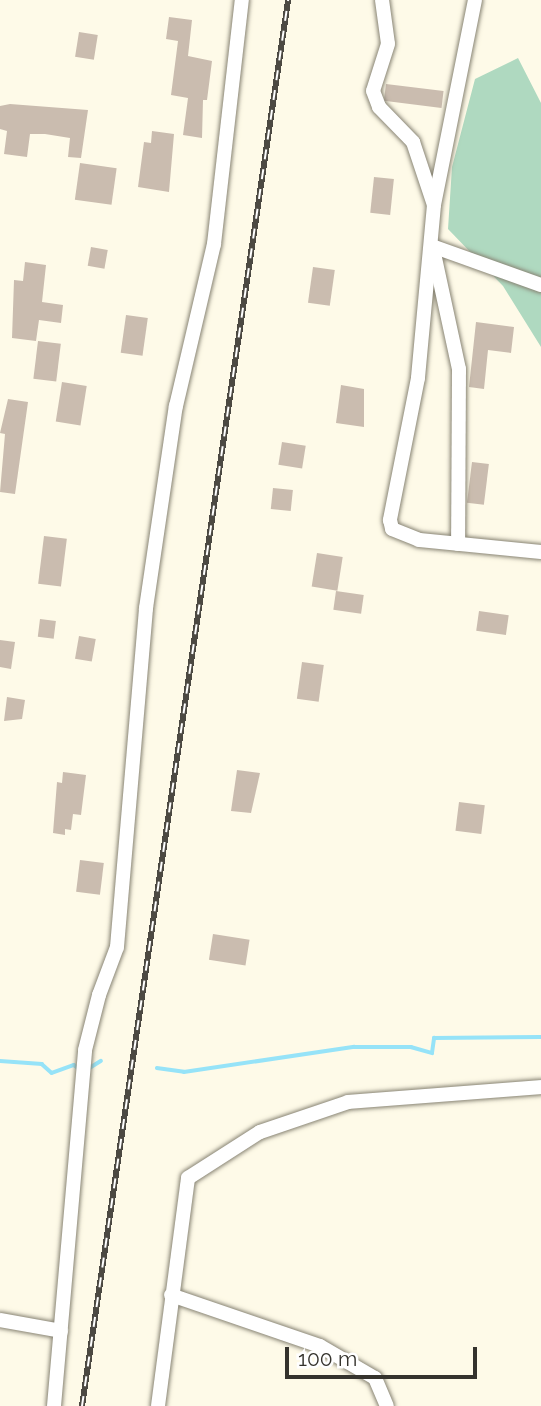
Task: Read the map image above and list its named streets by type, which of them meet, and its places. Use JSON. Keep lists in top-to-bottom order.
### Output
{
  "scale_bar": "100 m"
}
